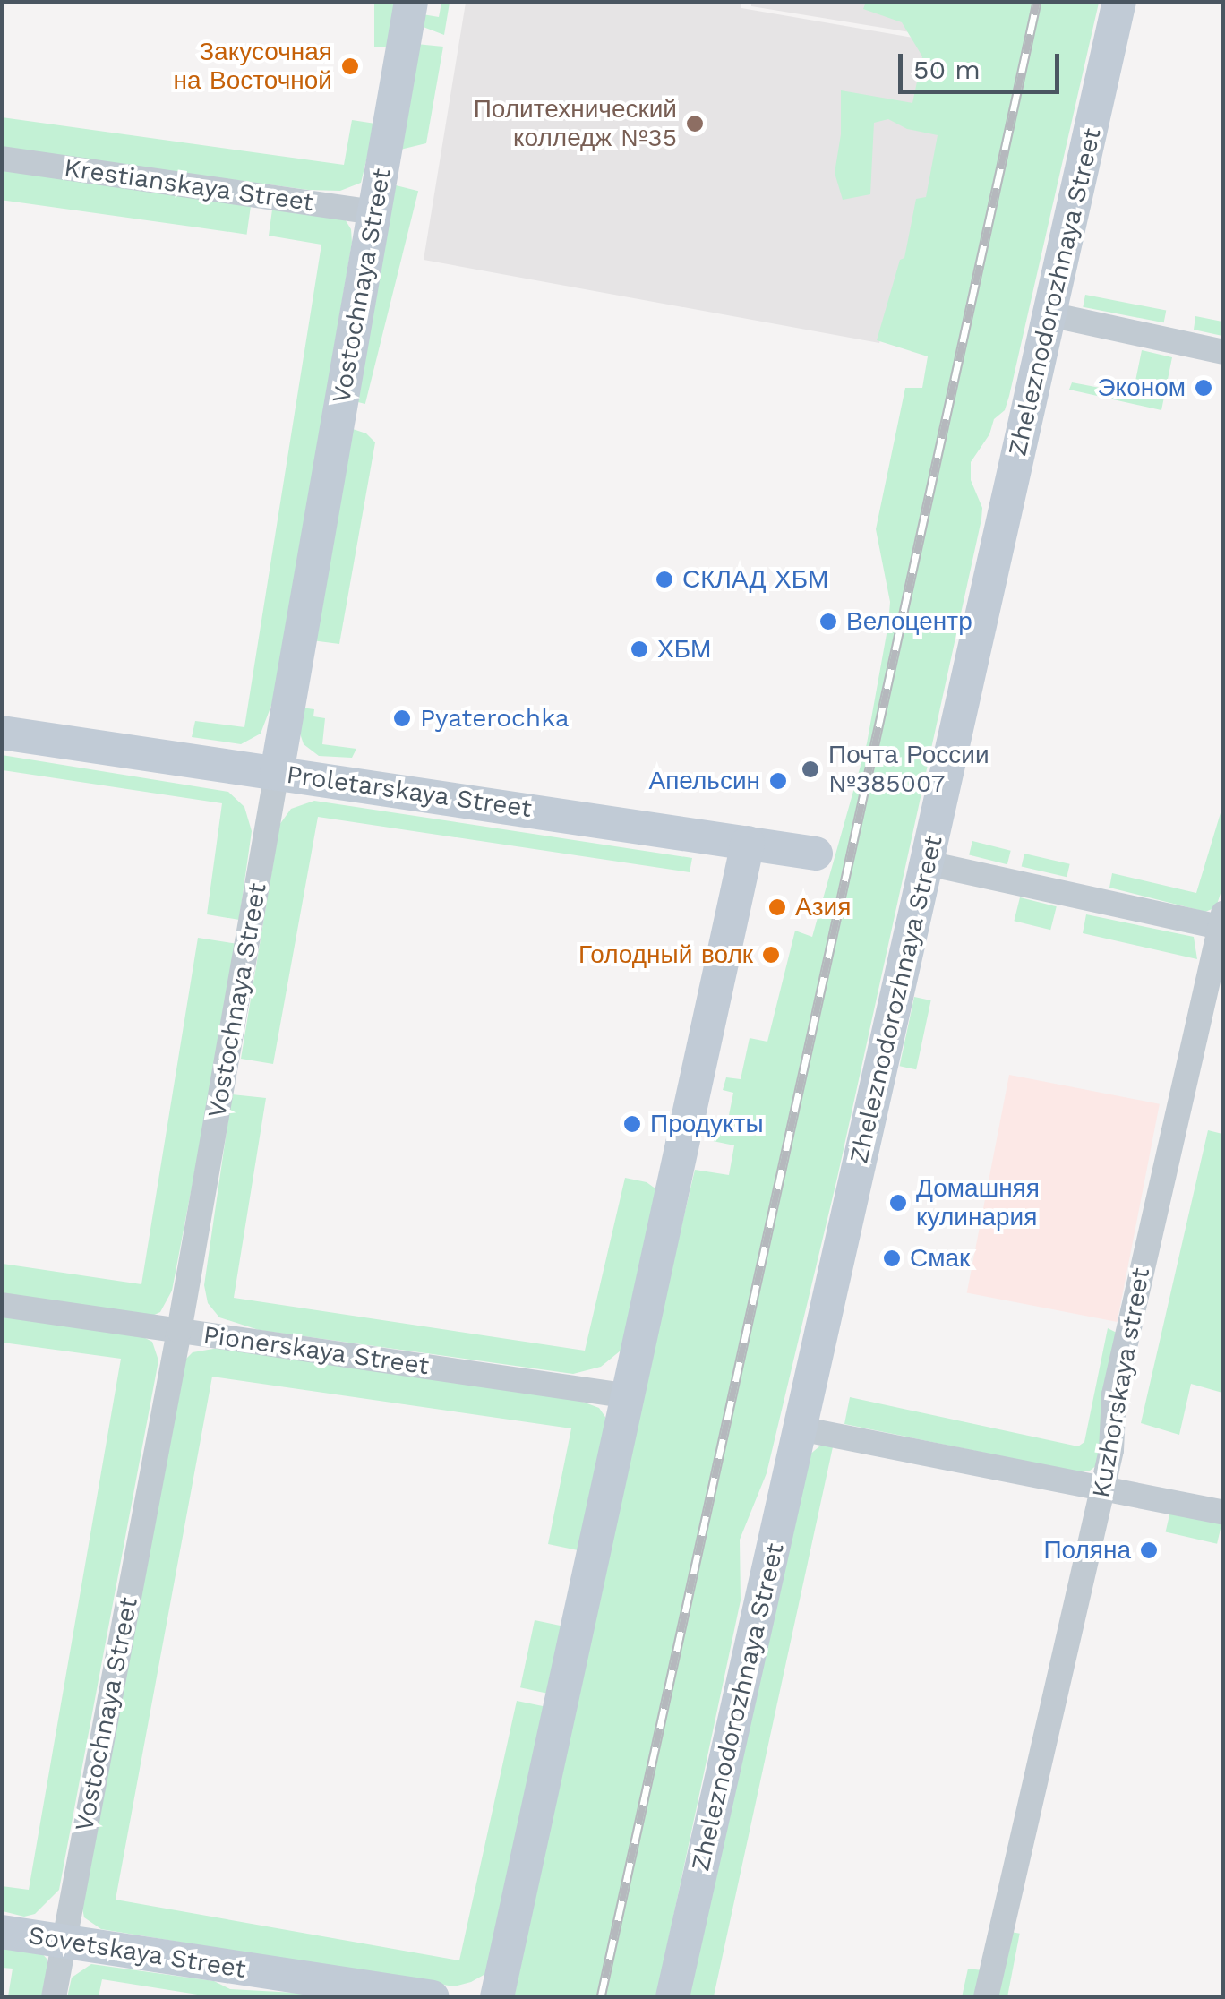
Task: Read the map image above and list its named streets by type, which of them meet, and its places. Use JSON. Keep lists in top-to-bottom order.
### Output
{
  "streets": {
    "street": [
      "Krestianskaya Street",
      "Vostochnaya Street",
      "Zheleznodorozhnaya Street",
      "Proletarskaya Street",
      "Pionerskaya Street",
      "Kuzhorskaya street",
      "Sovetskaya Street"
    ]
  },
  "crossings": [
    ["Krestianskaya Street", "Vostochnaya Street"],
    ["Vostochnaya Street", "Proletarskaya Street"],
    ["Vostochnaya Street", "Pionerskaya Street"],
    ["Vostochnaya Street", "Sovetskaya Street"]
  ],
  "places": [
    "Закусочная на Восточной",
    "Политехнический колледж №35",
    "Эконом",
    "СКЛАД ХБМ",
    "Велоцентр",
    "ХБМ",
    "Pyaterochka",
    "Почта России №385007",
    "Апельсин",
    "Азия",
    "Голодный волк",
    "Продукты",
    "Домашняя кулинария",
    "Смак",
    "Поляна"
  ],
  "scale_bar": "50 m"
}
